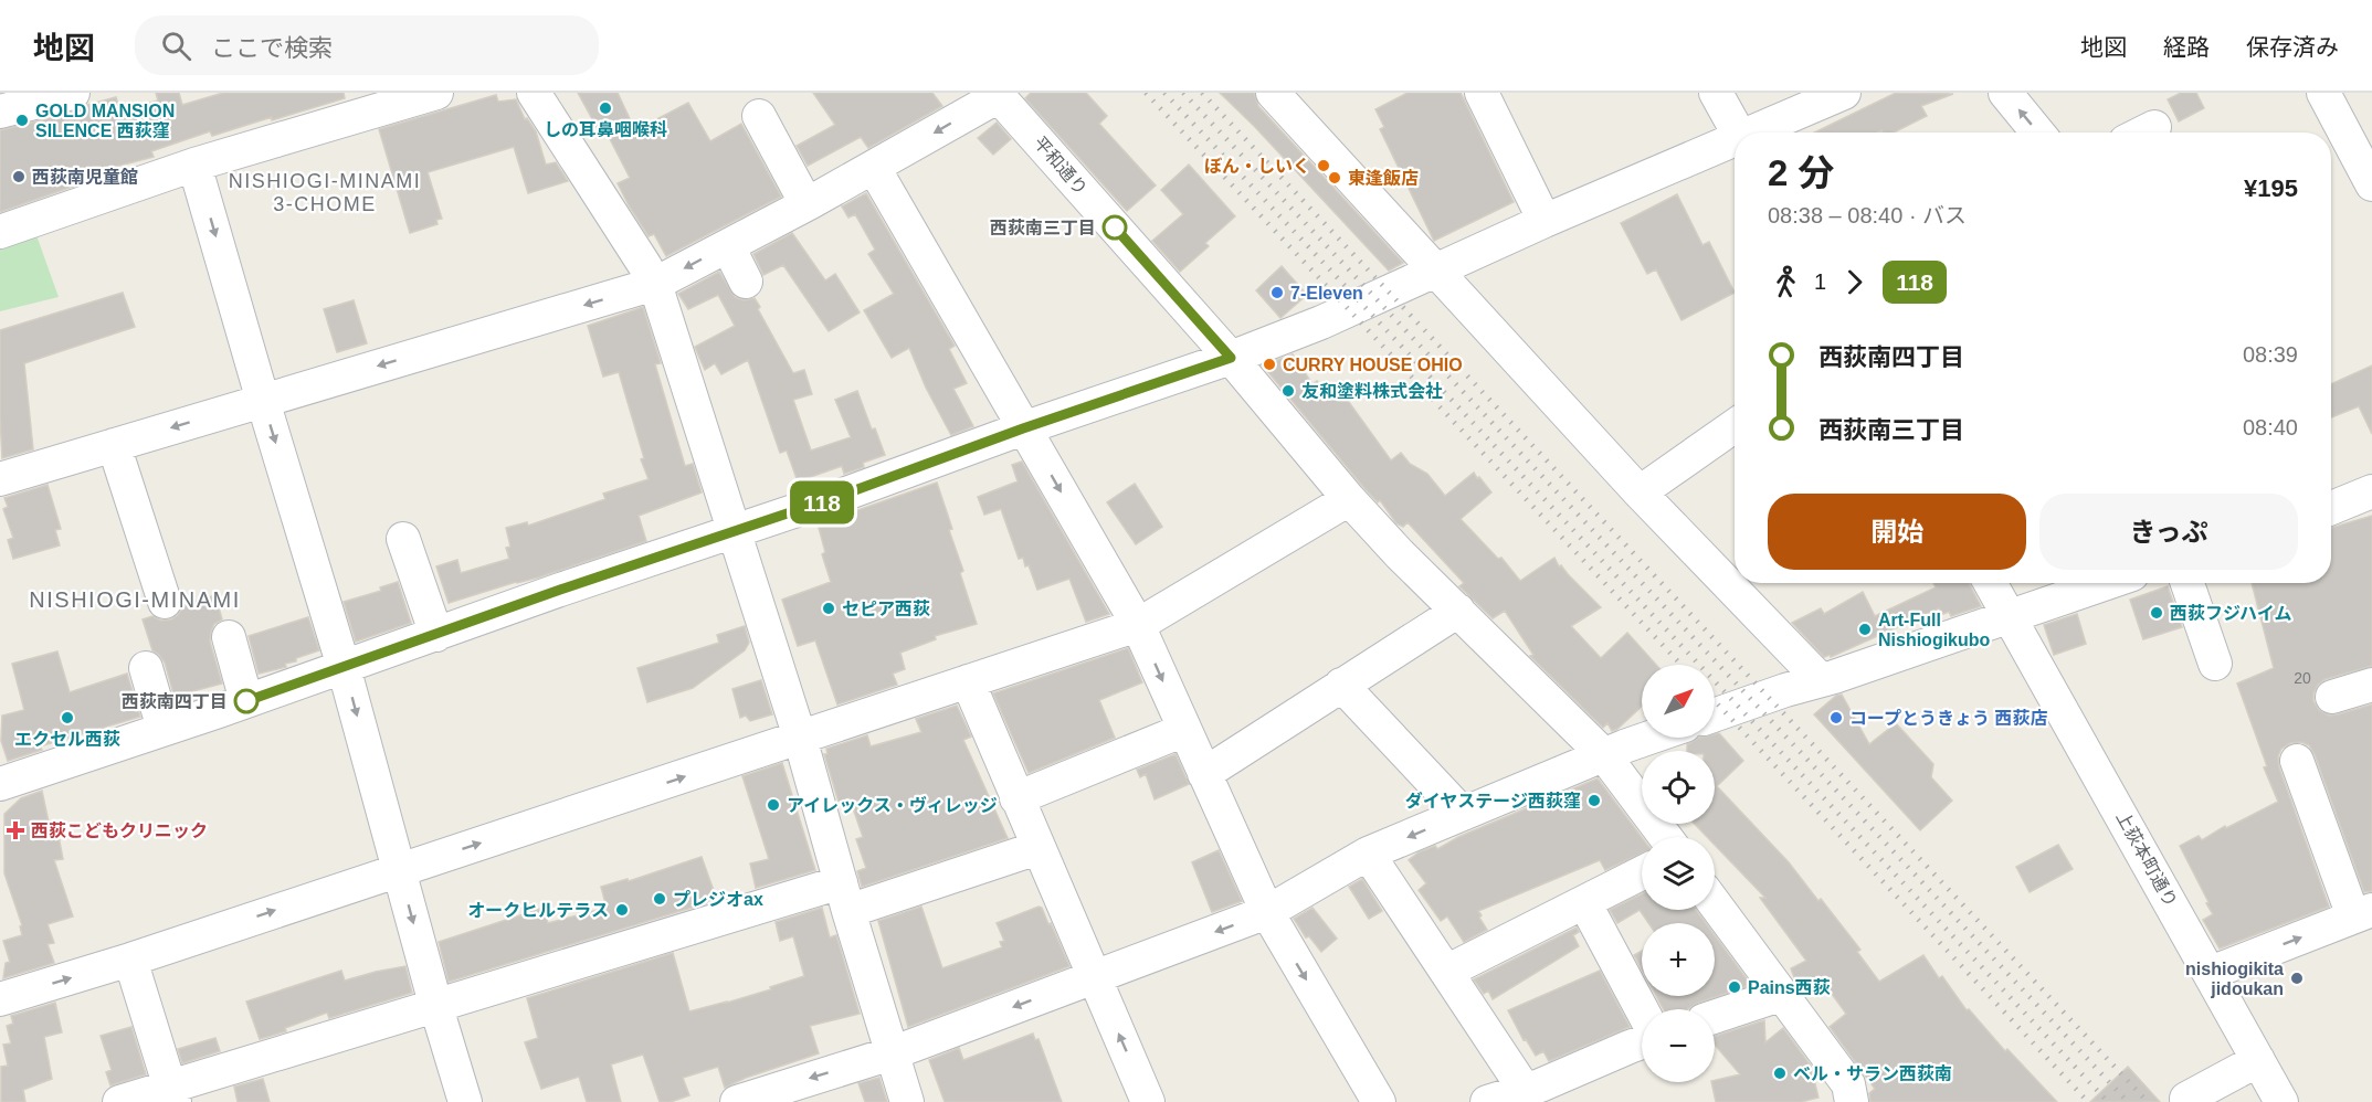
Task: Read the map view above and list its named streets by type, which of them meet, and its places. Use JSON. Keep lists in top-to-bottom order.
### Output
{
  "streets": {
    "street": ["平和通り", "上荻本町通り"]
  },
  "districts": ["NISHIOGI-MINAMI 3-CHOME", "NISHIOGI-MINAMI"],
  "places": {
    "other": [
      "しの耳鼻咽喉科",
      "GOLD MANSION SILENCE 西荻窪",
      "ぼん・しいく",
      "西荻南児童館",
      "東逢飯店",
      "西荻南三丁目",
      "7-Eleven",
      "CURRY HOUSE OHIO",
      "友和塗料株式会社",
      "セピア西荻",
      "西荻フジハイム",
      "Art-Full Nishiogikubo",
      "西荻南四丁目",
      "エクセル西荻",
      "コープとうきょう 西荻店",
      "ダイヤステージ西荻窪",
      "アイレックス・ヴィレッジ",
      "プレジオax",
      "オークヒルテラス",
      "nishiogikita jidoukan",
      "Pains西荻",
      "ベル・サラン西荻南"
    ],
    "health": ["西荻こどもクリニック"]
  },
  "lines": ["bus line 118"],
  "house_numbers": ["20"],
  "north": "top right",
  "page": {
    "header": "地図",
    "search": "ここで検索",
    "nav": ["地図", "経路", "保存済み"],
    "on_map": "118",
    "heading": ["2 分", "08:38 – 08:40 · バス", "¥195"],
    "legs": ["1", "118"],
    "list": [
      {
        "name": "西荻南四丁目",
        "value": "08:39"
      },
      {
        "name": "西荻南三丁目",
        "value": "08:40"
      }
    ],
    "buttons": ["開始", "きっぷ"],
    "map_buttons": ["+", "−"]
  }
}
